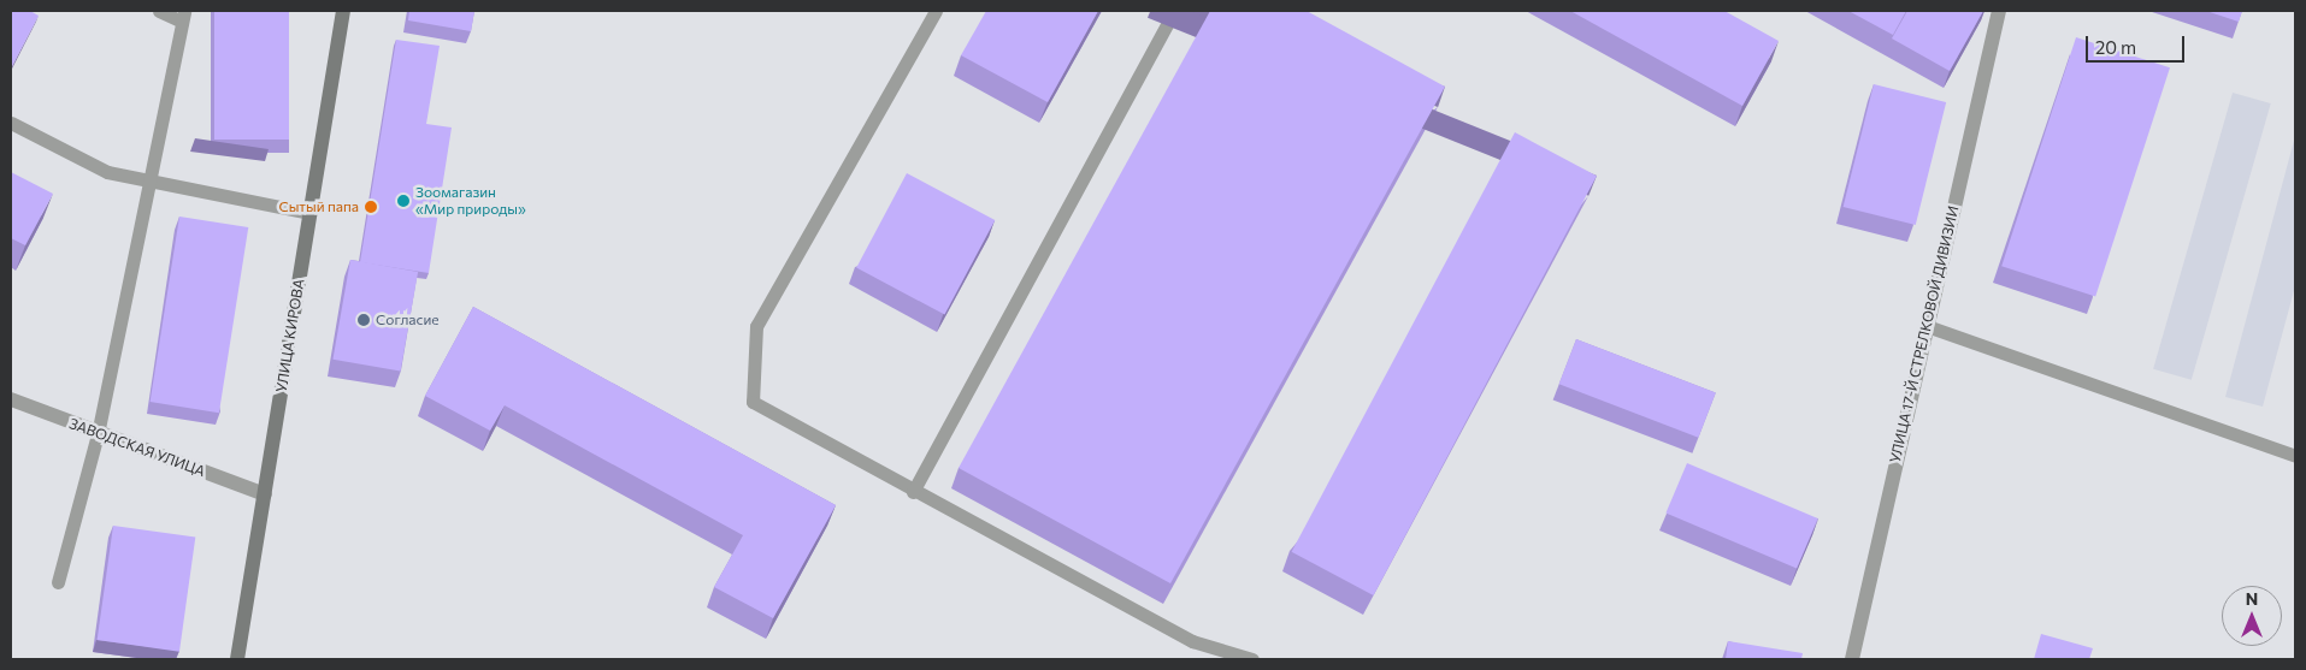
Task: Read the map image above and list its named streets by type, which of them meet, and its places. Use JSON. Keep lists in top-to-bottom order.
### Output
{
  "streets": {
    "main road": ["УЛИЦА КИРОВА"],
    "street": ["УЛИЦА 17-Й СТРЕЛКОВОЙ ДИВИЗИИ", "ЗАВОДСКАЯ УЛИЦА"]
  },
  "crossings": [
    ["УЛИЦА КИРОВА", "ЗАВОДСКАЯ УЛИЦА"]
  ],
  "places": ["Зоомагазин «Мир природы»", "Сытый папа", "Согласие"],
  "scale_bar": "20 m",
  "north": "top"
}
